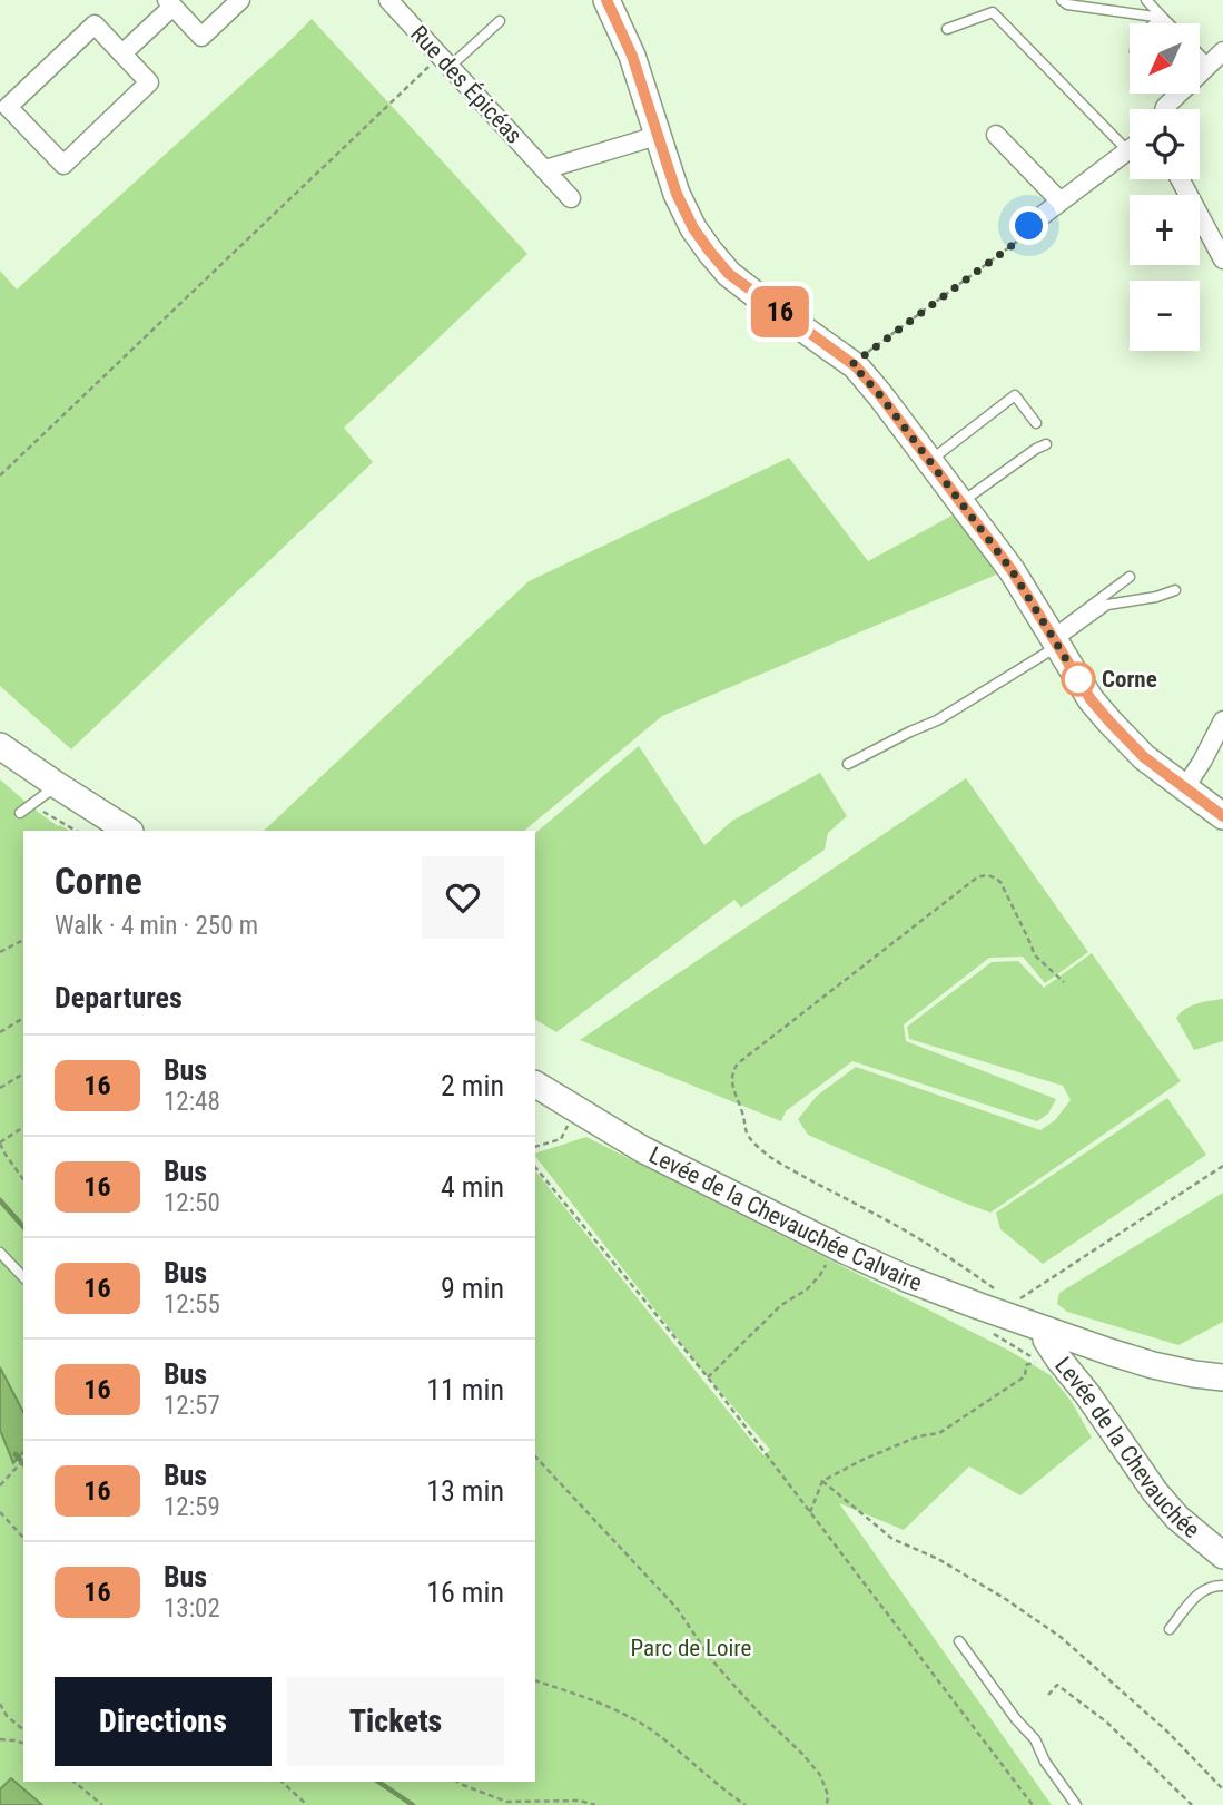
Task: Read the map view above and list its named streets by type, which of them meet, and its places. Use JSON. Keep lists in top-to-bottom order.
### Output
{
  "streets": {
    "street": ["Rue des Épicéas", "Levée de la Chevauchée Calvaire", "Levée de la Chevauchée"]
  },
  "crossings": [
    ["Levée de la Chevauchée Calvaire", "Levée de la Chevauchée"]
  ],
  "parks": ["Parc de Loire"],
  "places": ["Corne"],
  "lines": ["bus line 16"],
  "north": "bottom left",
  "page": {
    "on_map": "16",
    "map_buttons": ["+", "−"],
    "heading": [
      ["Corne", "Walk · 4 min · 250 m"],
      "Departures"
    ],
    "list": [
      {
        "mark": "16",
        "name": "Bus",
        "note": "12:48",
        "value": "2 min"
      },
      {
        "mark": "16",
        "name": "Bus",
        "note": "12:50",
        "value": "4 min"
      },
      {
        "mark": "16",
        "name": "Bus",
        "note": "12:55",
        "value": "9 min"
      },
      {
        "mark": "16",
        "name": "Bus",
        "note": "12:57",
        "value": "11 min"
      },
      {
        "mark": "16",
        "name": "Bus",
        "note": "12:59",
        "value": "13 min"
      },
      {
        "mark": "16",
        "name": "Bus",
        "note": "13:02",
        "value": "16 min"
      }
    ],
    "buttons": ["Directions", "Tickets"]
  }
}
